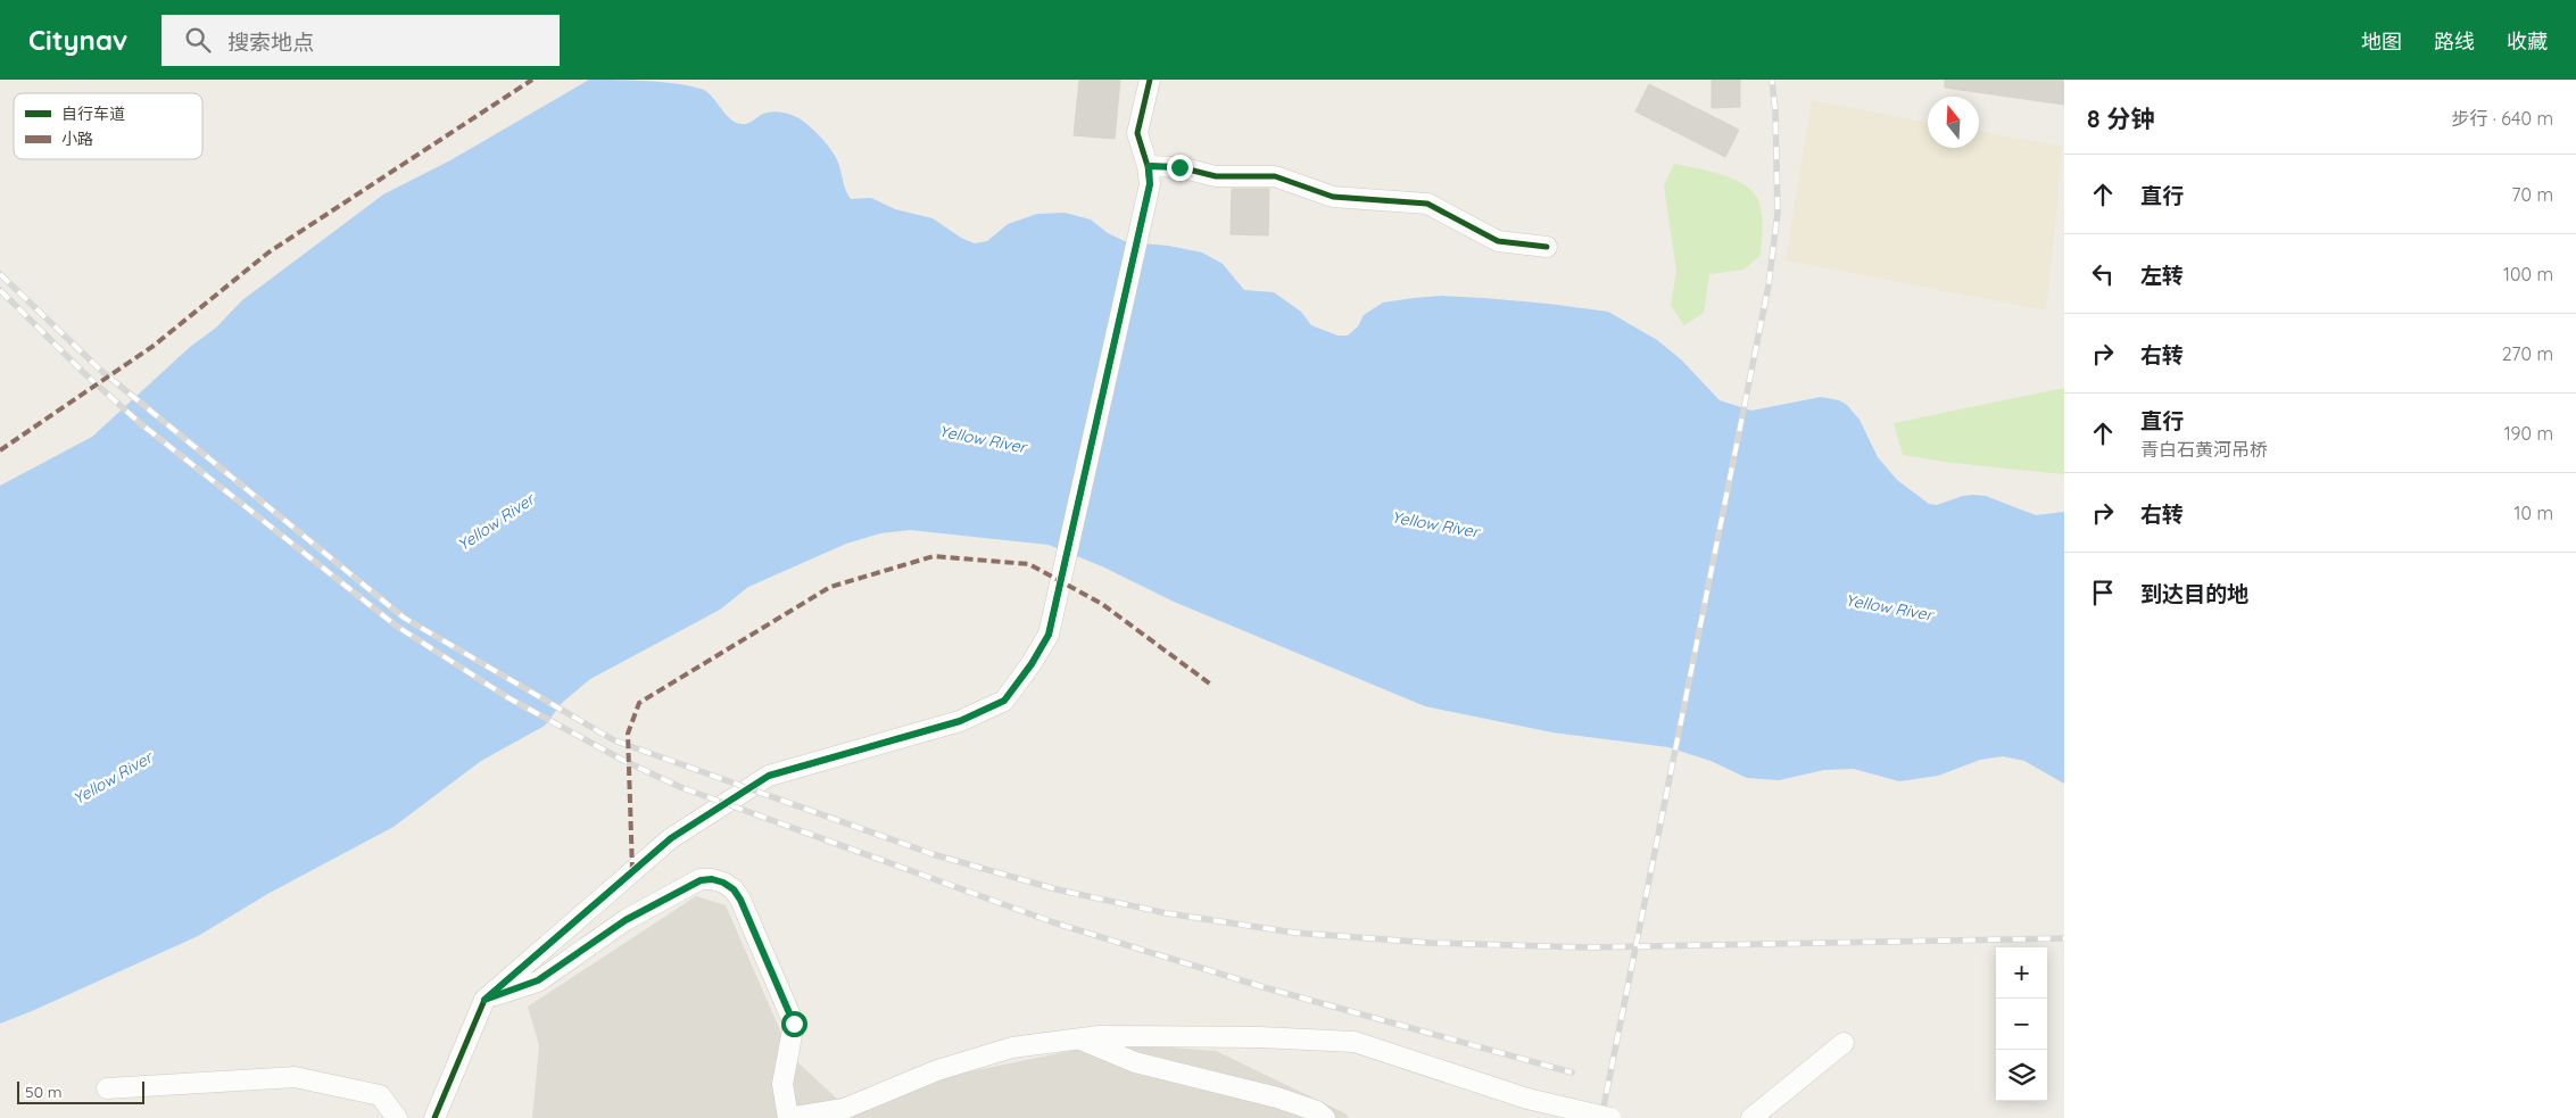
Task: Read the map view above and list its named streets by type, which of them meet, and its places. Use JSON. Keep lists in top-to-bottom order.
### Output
{
  "water": ["Yellow River"],
  "legend": ["自行车道", "小路"],
  "scale_bar": "50 m",
  "north": "top",
  "page": {
    "header": "Citynav",
    "search": "搜索地点",
    "nav": ["地图", "路线", "收藏"],
    "heading": ["8 分钟", "步行 · 640 m"],
    "list": [
      ["直行", "70 m"],
      ["左转", "100 m"],
      ["右转", "270 m"],
      ["直行", "青白石黄河吊桥", "190 m"],
      ["右转", "10 m"],
      "到达目的地"
    ],
    "map_buttons": ["+", "−"],
    "scale": "50 m"
  }
}
